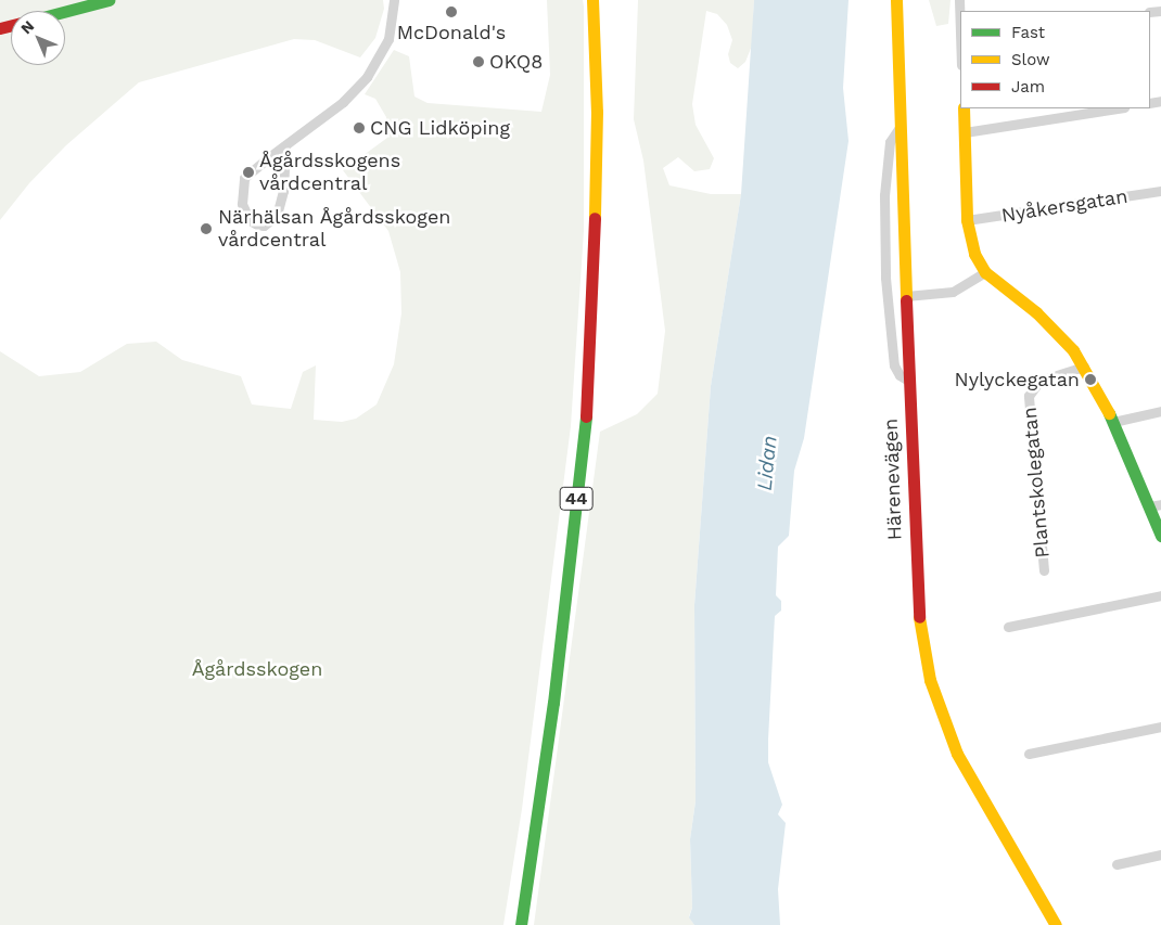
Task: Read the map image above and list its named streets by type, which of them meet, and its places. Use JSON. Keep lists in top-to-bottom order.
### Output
{
  "streets": {
    "street": [
      "Nyåkersgatan",
      "Härenevägen",
      "Plantskolegatan",
      "44"
    ]
  },
  "water": ["Lidan"],
  "parks": ["Ågårdsskogen"],
  "places": [
    "McDonald's",
    "OKQ8",
    "CNG Lidköping",
    "Ågårdsskogens vårdcentral",
    "Närhälsan Ågårdsskogen vårdcentral",
    "Nylyckegatan"
  ],
  "legend": ["Fast", "Slow", "Jam"],
  "north": "top left"
}
